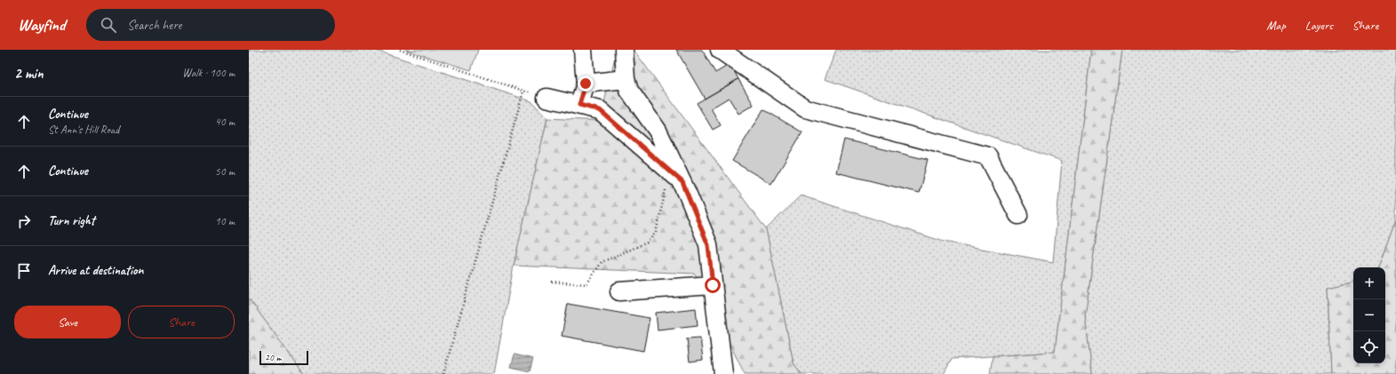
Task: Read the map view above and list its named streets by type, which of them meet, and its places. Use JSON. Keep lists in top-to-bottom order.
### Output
{
  "scale_bar": "20 m",
  "page": {
    "header": "Wayfind",
    "search": "Search here",
    "nav": ["Map", "Layers", "Share"],
    "heading": ["2 min", "Walk · 100 m"],
    "list": [
      ["Continue", "St Ann's Hill Road", "40 m"],
      ["Continue", "50 m"],
      ["Turn right", "10 m"],
      "Arrive at destination"
    ],
    "map_buttons": ["+", "−"],
    "buttons": ["Save", "Share"],
    "scale": "20 m"
  }
}
